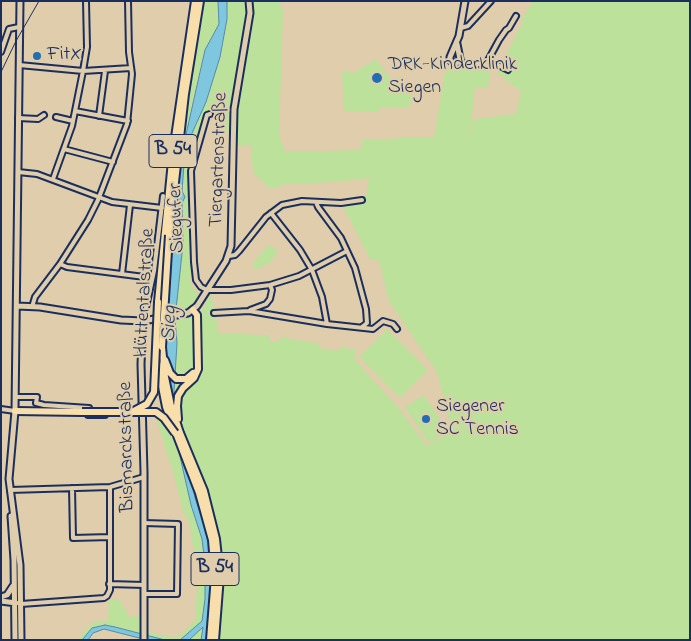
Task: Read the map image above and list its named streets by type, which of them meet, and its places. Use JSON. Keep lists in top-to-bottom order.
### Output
{
  "streets": {
    "highway": ["B 54", "Hüttentalstraße"],
    "street": ["Tiergartenstraße", "Siegufer", "Bismarckstraße"]
  },
  "crossings": [
    ["Tiergartenstraße", "Siegufer"]
  ],
  "water": ["Sieg"],
  "places": ["FitX", "DRK-Kinderklinik Siegen", "Siegener SC Tennis"]
}
